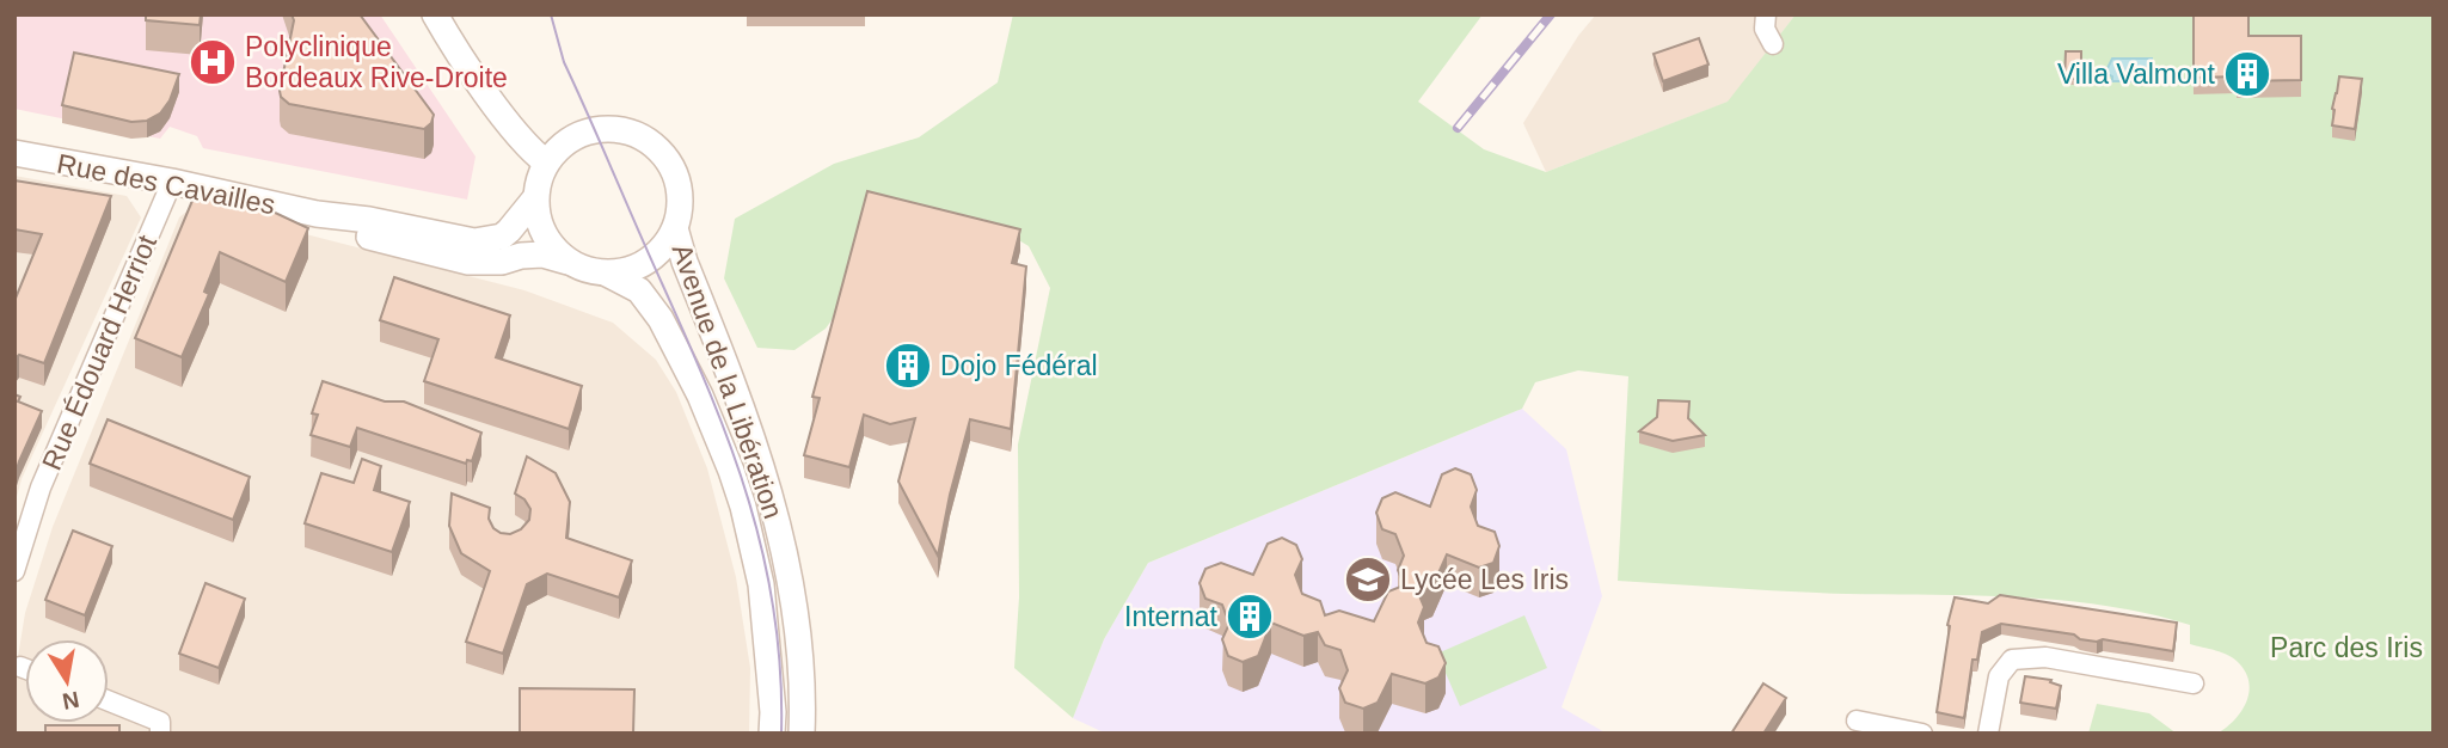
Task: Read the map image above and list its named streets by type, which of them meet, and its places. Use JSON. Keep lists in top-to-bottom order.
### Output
{
  "streets": {
    "street": ["Rue des Cavailles", "Rue Édouard Herriot", "Avenue de la Libération"]
  },
  "crossings": [
    ["Rue des Cavailles", "Rue Édouard Herriot"],
    ["Rue des Cavailles", "Avenue de la Libération"]
  ],
  "parks": ["Parc des Iris"],
  "places": {
    "hospital": ["Polyclinique Bordeaux Rive-Droite"],
    "building": ["Villa Valmont", "Dojo Fédéral", "Internat"],
    "school or university": ["Lycée Les Iris"]
  },
  "north": "bottom"
}
